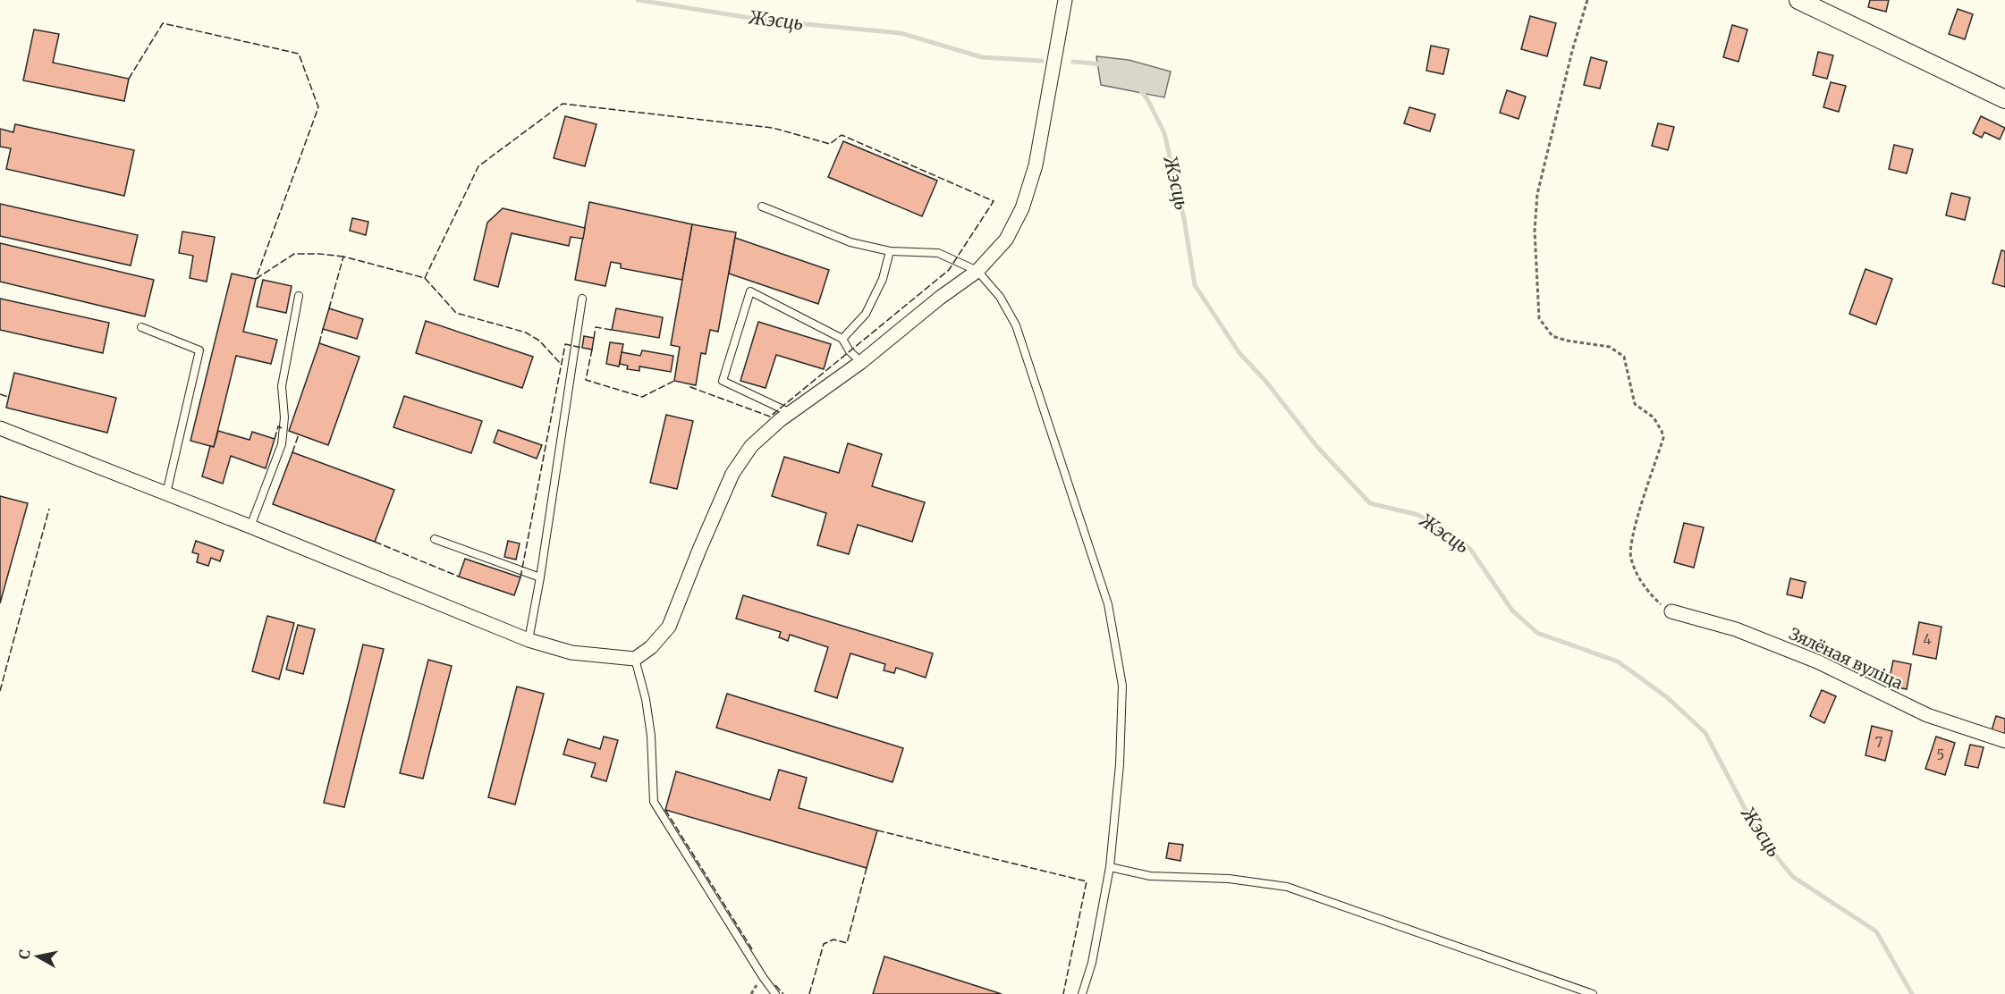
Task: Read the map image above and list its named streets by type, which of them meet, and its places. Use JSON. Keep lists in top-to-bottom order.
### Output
{
  "streets": {
    "street": ["Зялёная вуліца"]
  },
  "water": ["Жэсць"],
  "house_numbers": ["4", "7", "5"],
  "north": "left"
}
